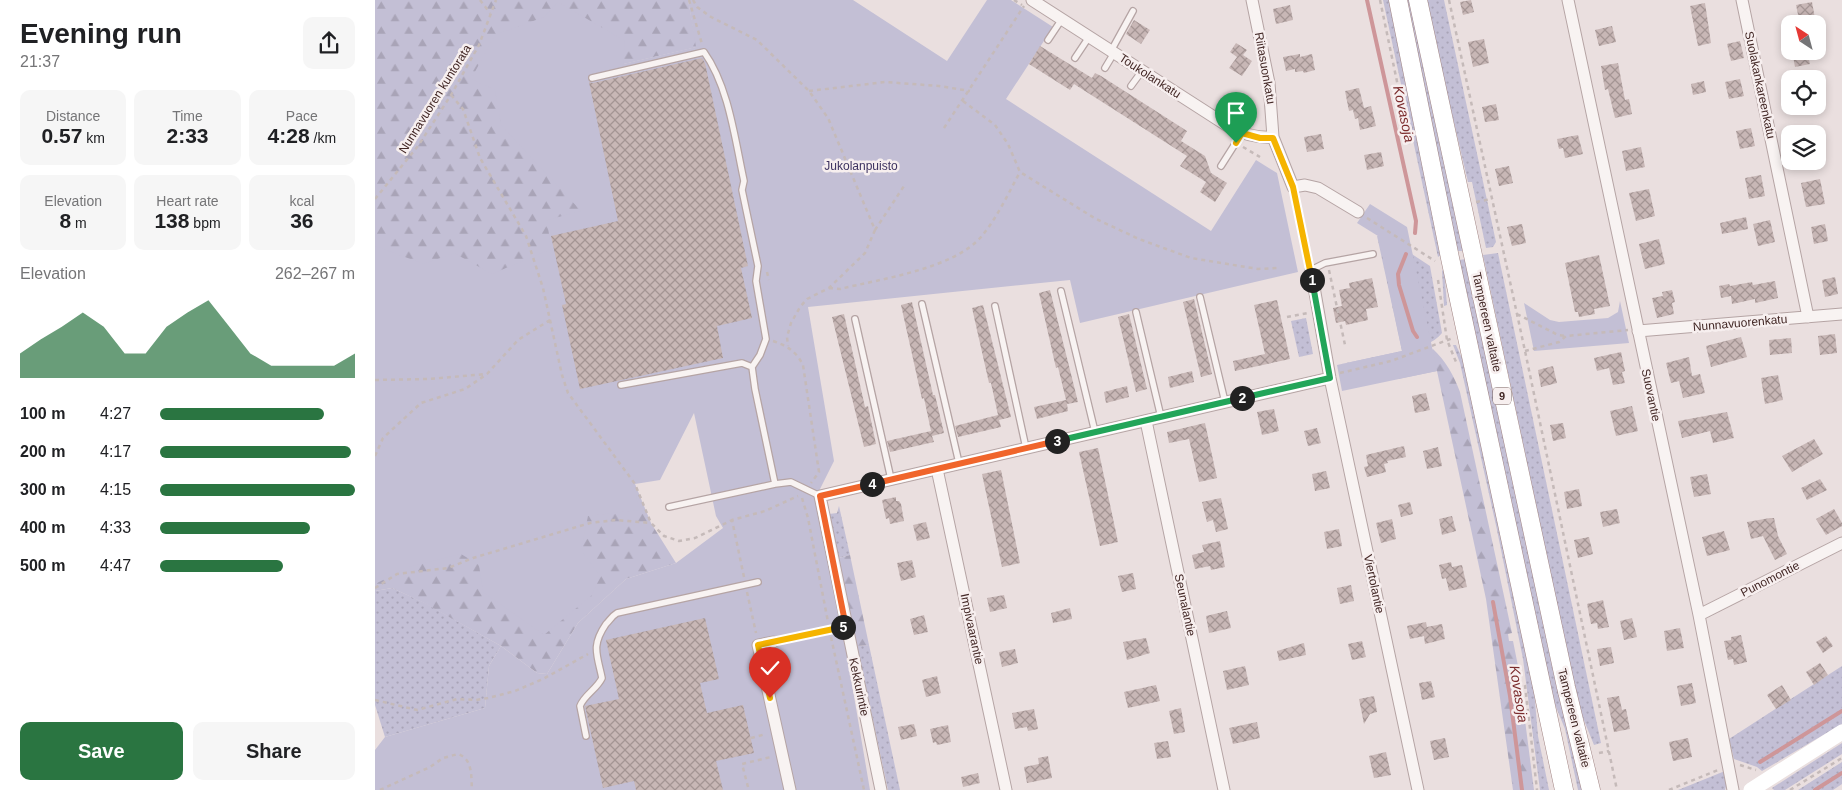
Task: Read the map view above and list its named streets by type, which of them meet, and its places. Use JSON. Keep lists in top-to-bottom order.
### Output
{
  "streets": {
    "highway": ["Tampereen valtatie", "9"],
    "street": [
      "Riitasuonkatu",
      "Toukolankatu",
      "Suolakankareenkatu",
      "Nunnavuorenkatu",
      "Suovantie",
      "Punomontie",
      "Viertolantie",
      "Seunalantie",
      "Impivaarantie",
      "Kekkurintie"
    ],
    "path": ["Nunnavuoren kuntorata"]
  },
  "crossings": [
    ["Riitasuonkatu", "Toukolankatu"],
    ["Suolakankareenkatu", "Nunnavuorenkatu"],
    ["Nunnavuorenkatu", "Suovantie"],
    ["Suovantie", "Punomontie"]
  ],
  "water": ["Kovasoja"],
  "parks": ["Jukolanpuisto"],
  "north": "top left",
  "page": {
    "heading": ["Evening run", "21:37"],
    "stats": [
      ["Distance", "0.57 km"],
      ["Time", "2:33"],
      ["Pace", "4:28 /km"],
      ["Elevation", "8 m"],
      ["Heart rate", "138 bpm"],
      ["kcal", "36"]
    ],
    "chart": ["Elevation", "262–267 m"],
    "pins": [
      "1",
      "2",
      "3",
      "4",
      "5"
    ],
    "list": [
      {
        "name": "100 m",
        "note": "4:27"
      },
      {
        "name": "200 m",
        "note": "4:17"
      },
      {
        "name": "300 m",
        "note": "4:15"
      },
      {
        "name": "400 m",
        "note": "4:33"
      },
      {
        "name": "500 m",
        "note": "4:47"
      }
    ],
    "buttons": ["Save", "Share"]
  }
}
